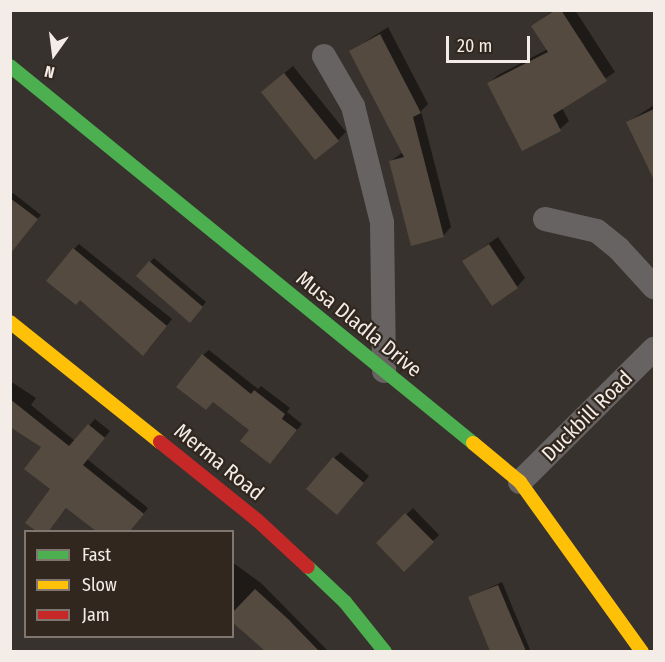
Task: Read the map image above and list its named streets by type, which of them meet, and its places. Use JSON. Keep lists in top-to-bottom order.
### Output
{
  "streets": {
    "street": ["Musa Dladla Drive", "Duckbill Road", "Merma Road"]
  },
  "crossings": [
    ["Musa Dladla Drive", "Duckbill Road"]
  ],
  "legend": ["Fast", "Slow", "Jam"],
  "scale_bar": "20 m",
  "north": "bottom"
}
